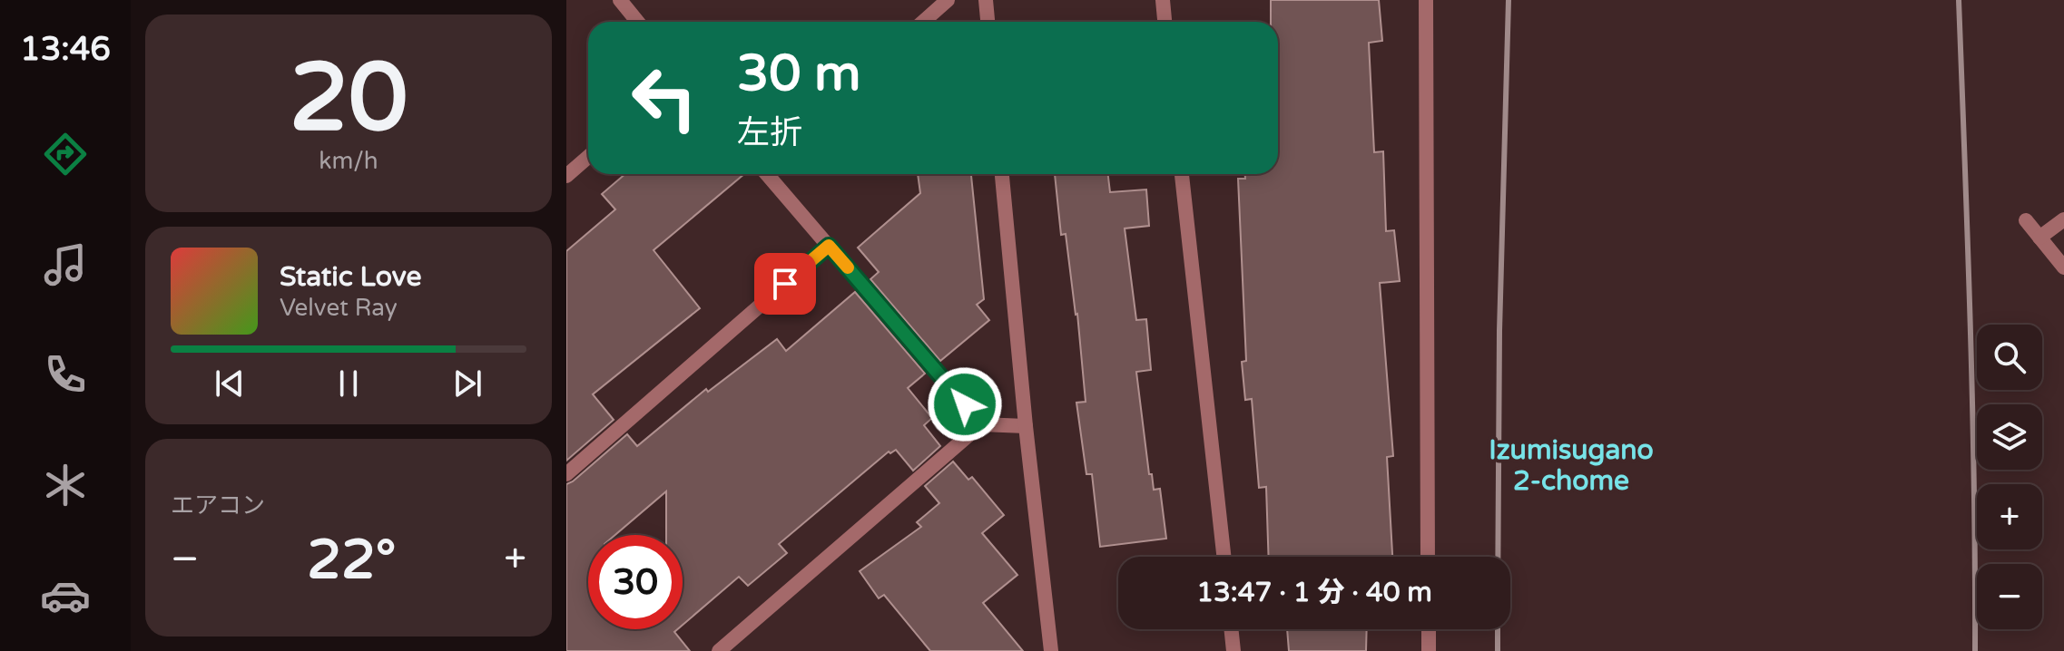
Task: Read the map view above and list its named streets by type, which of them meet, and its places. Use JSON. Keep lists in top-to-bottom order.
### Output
{
  "districts": ["Izumisugano 2-chome"],
  "page": {
    "tabs": "13:46",
    "tile": [
      ["20", "km/h"],
      "エアコン"
    ],
    "turn": ["30 m", "左折"],
    "song": ["Static Love", "Velvet Ray"],
    "map_buttons": ["+", "−"],
    "heat": ["−", "22°", "+"],
    "limit": "30",
    "trip": "13:47 · 1 分 · 40 m"
  }
}
